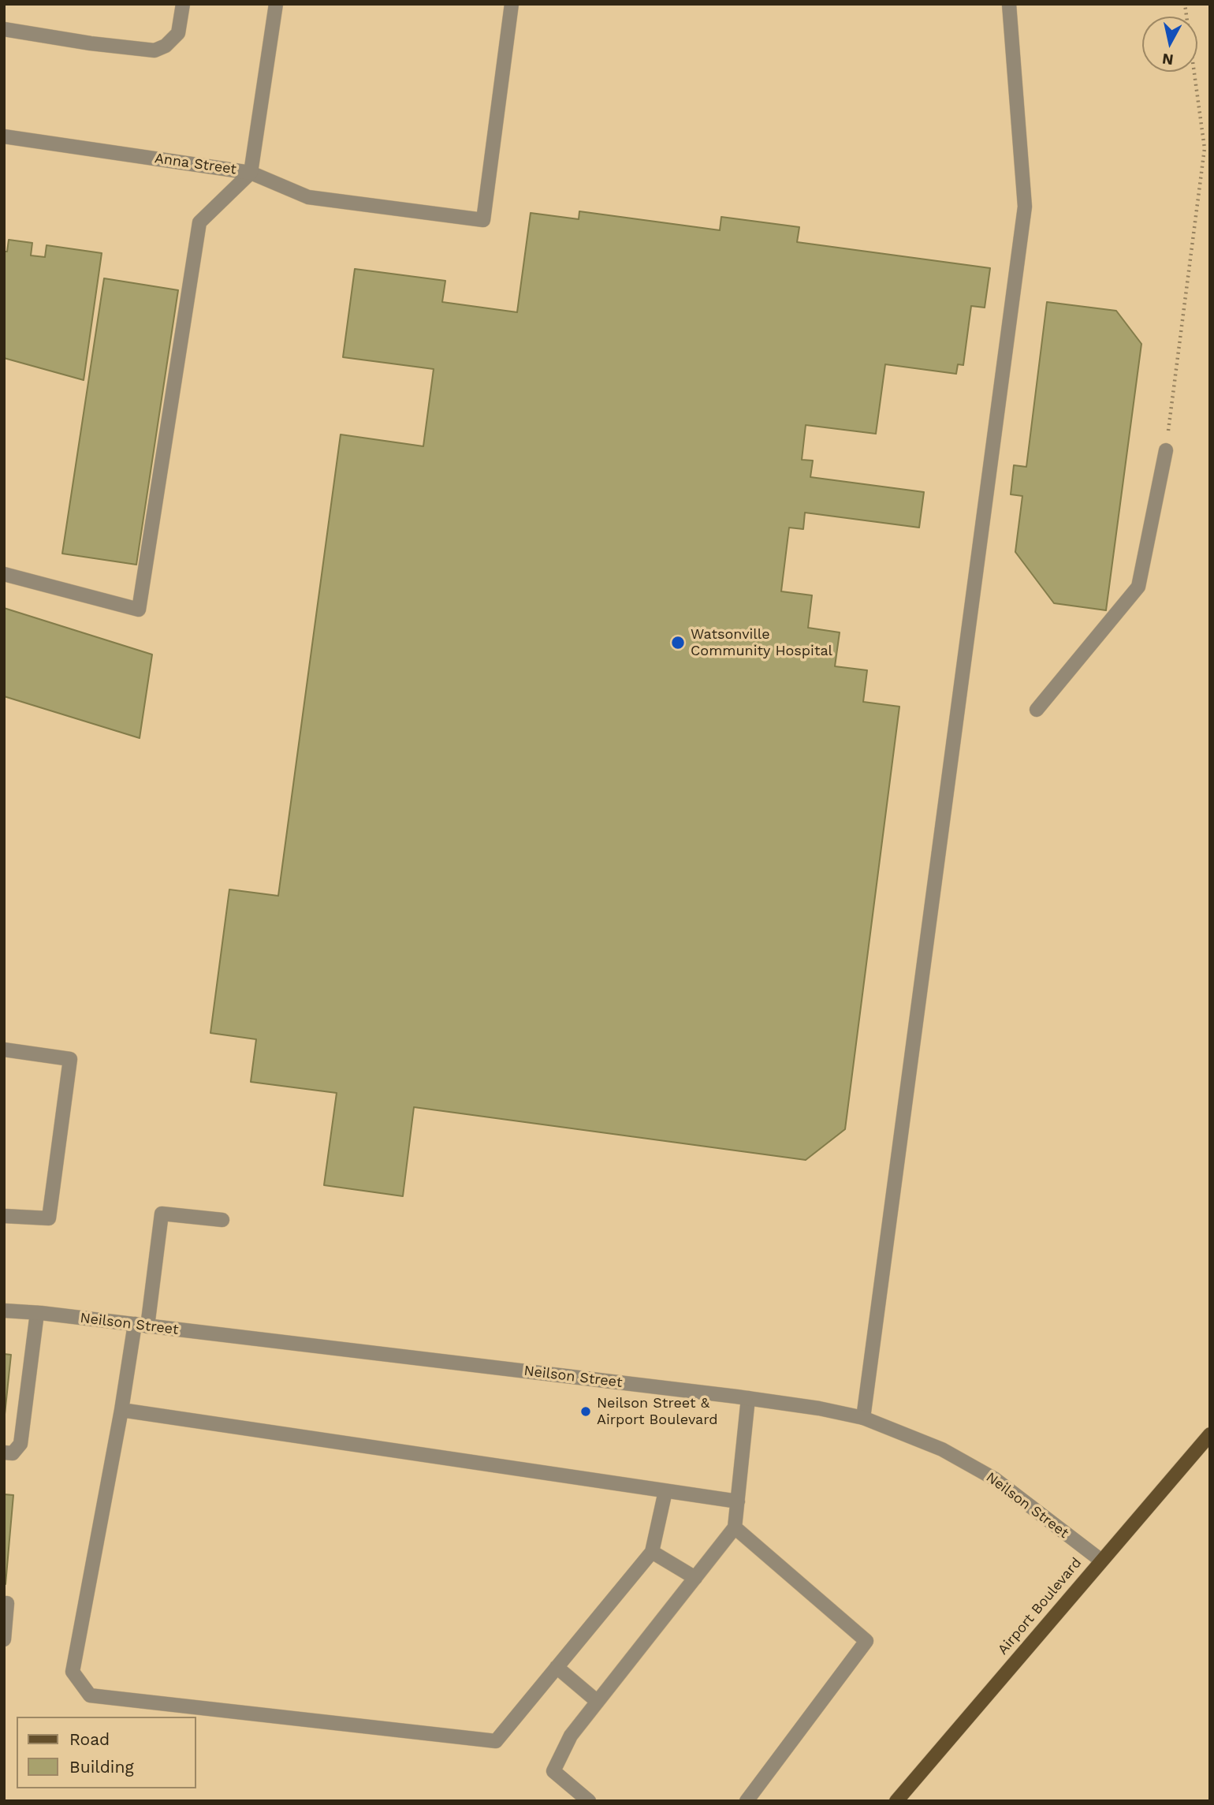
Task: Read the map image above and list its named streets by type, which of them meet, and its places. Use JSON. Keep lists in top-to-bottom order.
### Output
{
  "streets": {
    "main road": ["Airport Boulevard"],
    "street": ["Anna Street", "Neilson Street"]
  },
  "crossings": [
    ["Neilson Street", "Airport Boulevard"]
  ],
  "places": ["Watsonville Community Hospital", "Neilson Street & Airport Boulevard"],
  "legend": ["Road", "Building"],
  "north": "bottom"
}
